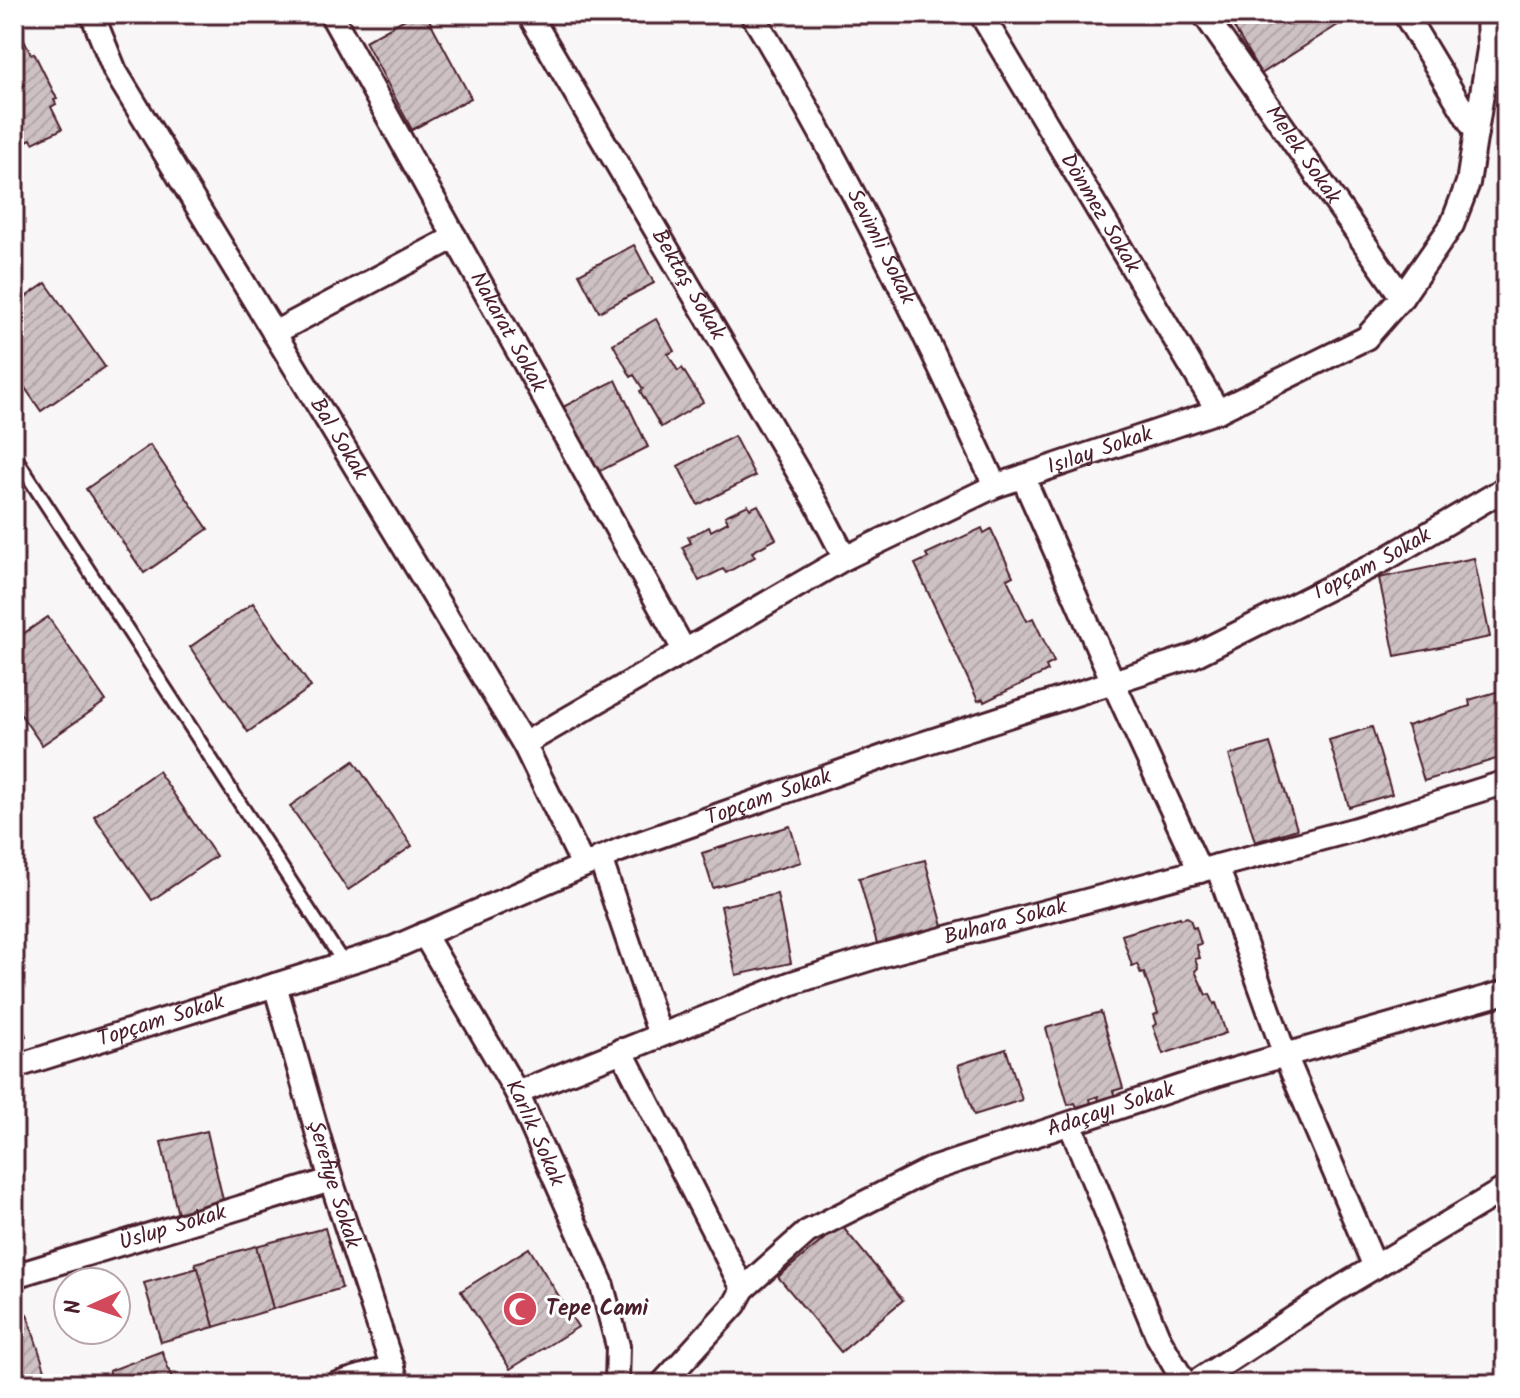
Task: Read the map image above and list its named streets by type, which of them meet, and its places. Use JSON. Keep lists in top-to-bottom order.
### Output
{
  "streets": {
    "street": [
      "Melek Sokak",
      "Dönmez Sokak",
      "Sevimli Sokak",
      "Bektaş Sokak",
      "Nakarat Sokak",
      "Bal Sokak",
      "Işılay Sokak",
      "Topçam Sokak",
      "Buhara Sokak",
      "Adaçayı Sokak",
      "Karlık Sokak",
      "Şerefiye Sokak",
      "Üslup Sokak"
    ]
  },
  "crossings": [
    ["Melek Sokak", "Işılay Sokak"],
    ["Dönmez Sokak", "Işılay Sokak"],
    ["Sevimli Sokak", "Işılay Sokak"],
    ["Bektaş Sokak", "Işılay Sokak"],
    ["Nakarat Sokak", "Işılay Sokak"],
    ["Bal Sokak", "Işılay Sokak"],
    ["Bal Sokak", "Topçam Sokak"],
    ["Bal Sokak", "Buhara Sokak"],
    ["Topçam Sokak", "Karlık Sokak"],
    ["Topçam Sokak", "Şerefiye Sokak"],
    ["Buhara Sokak", "Karlık Sokak"],
    ["Şerefiye Sokak", "Üslup Sokak"]
  ],
  "places": {
    "mosque": ["Tepe Cami"]
  },
  "north": "left"
}
